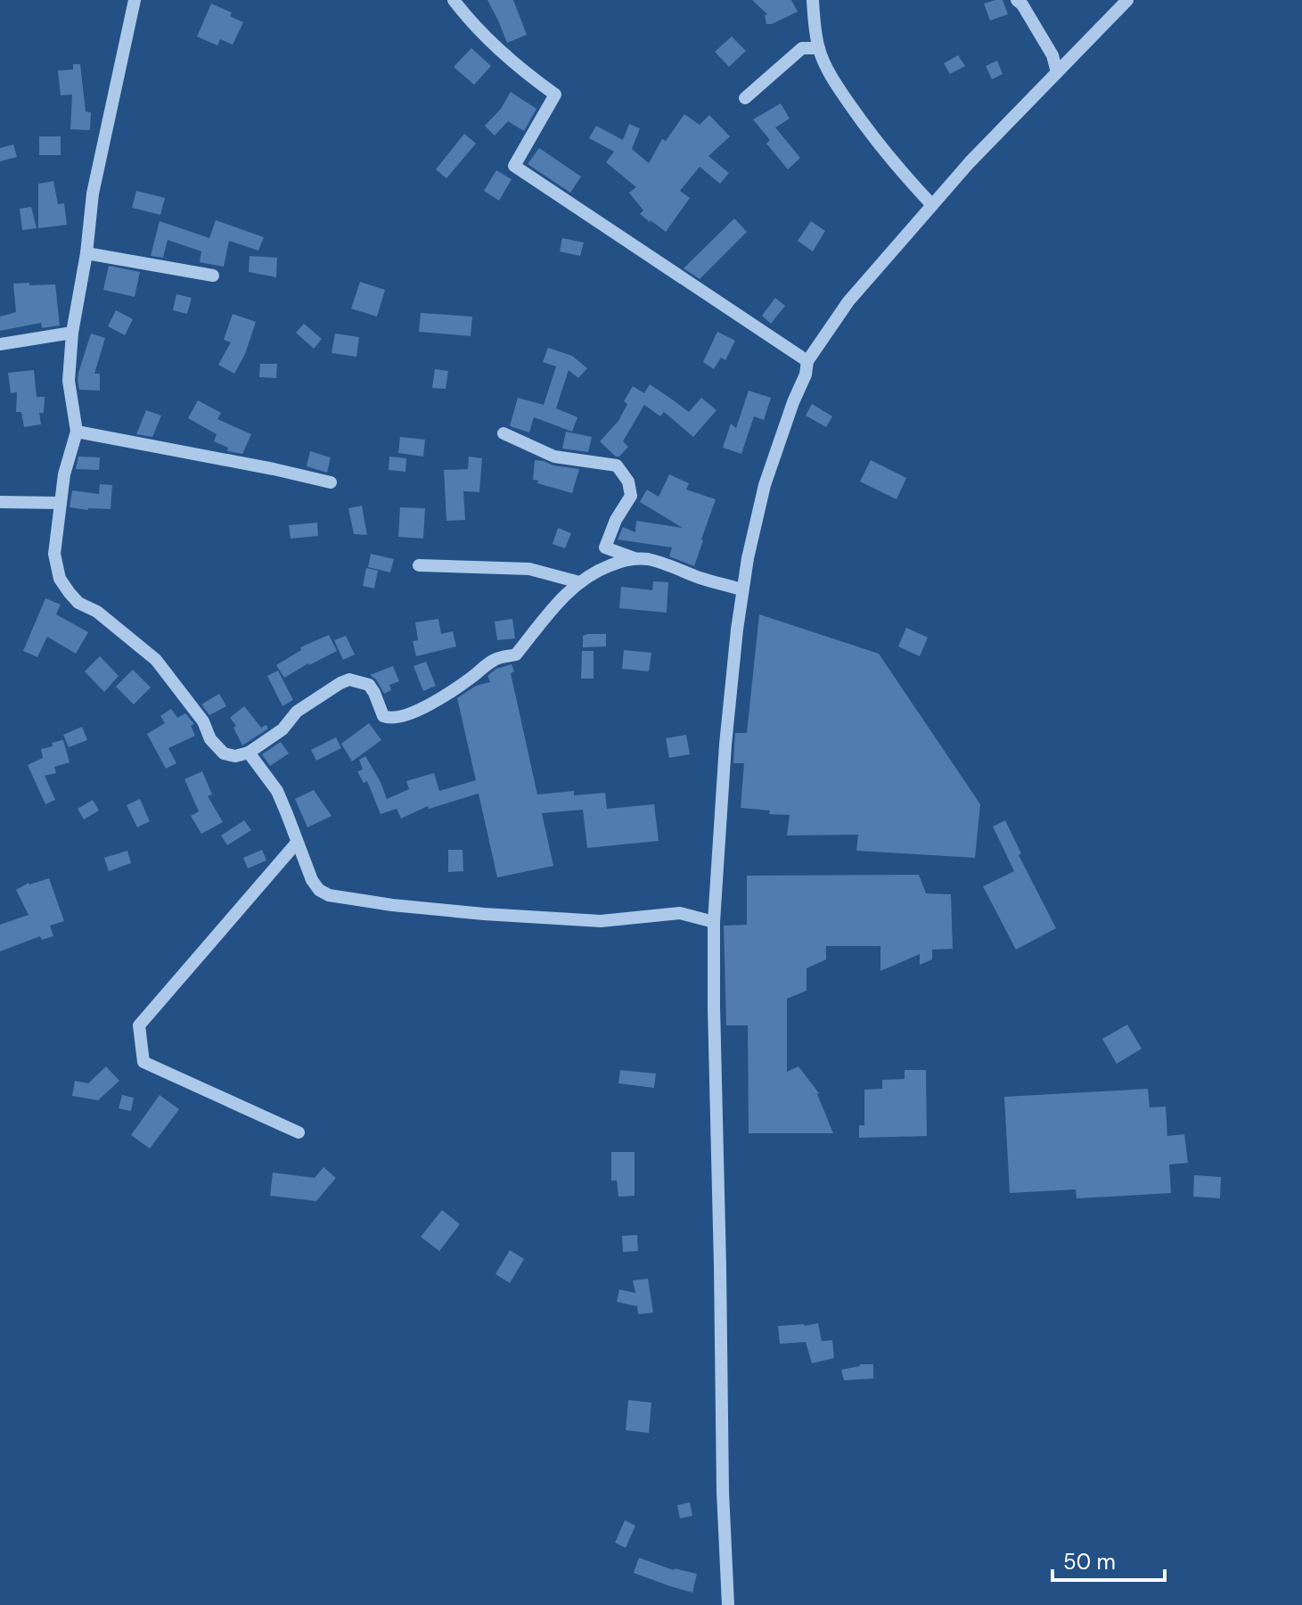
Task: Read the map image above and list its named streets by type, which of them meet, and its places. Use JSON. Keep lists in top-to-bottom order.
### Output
{
  "scale_bar": "50 m"
}
